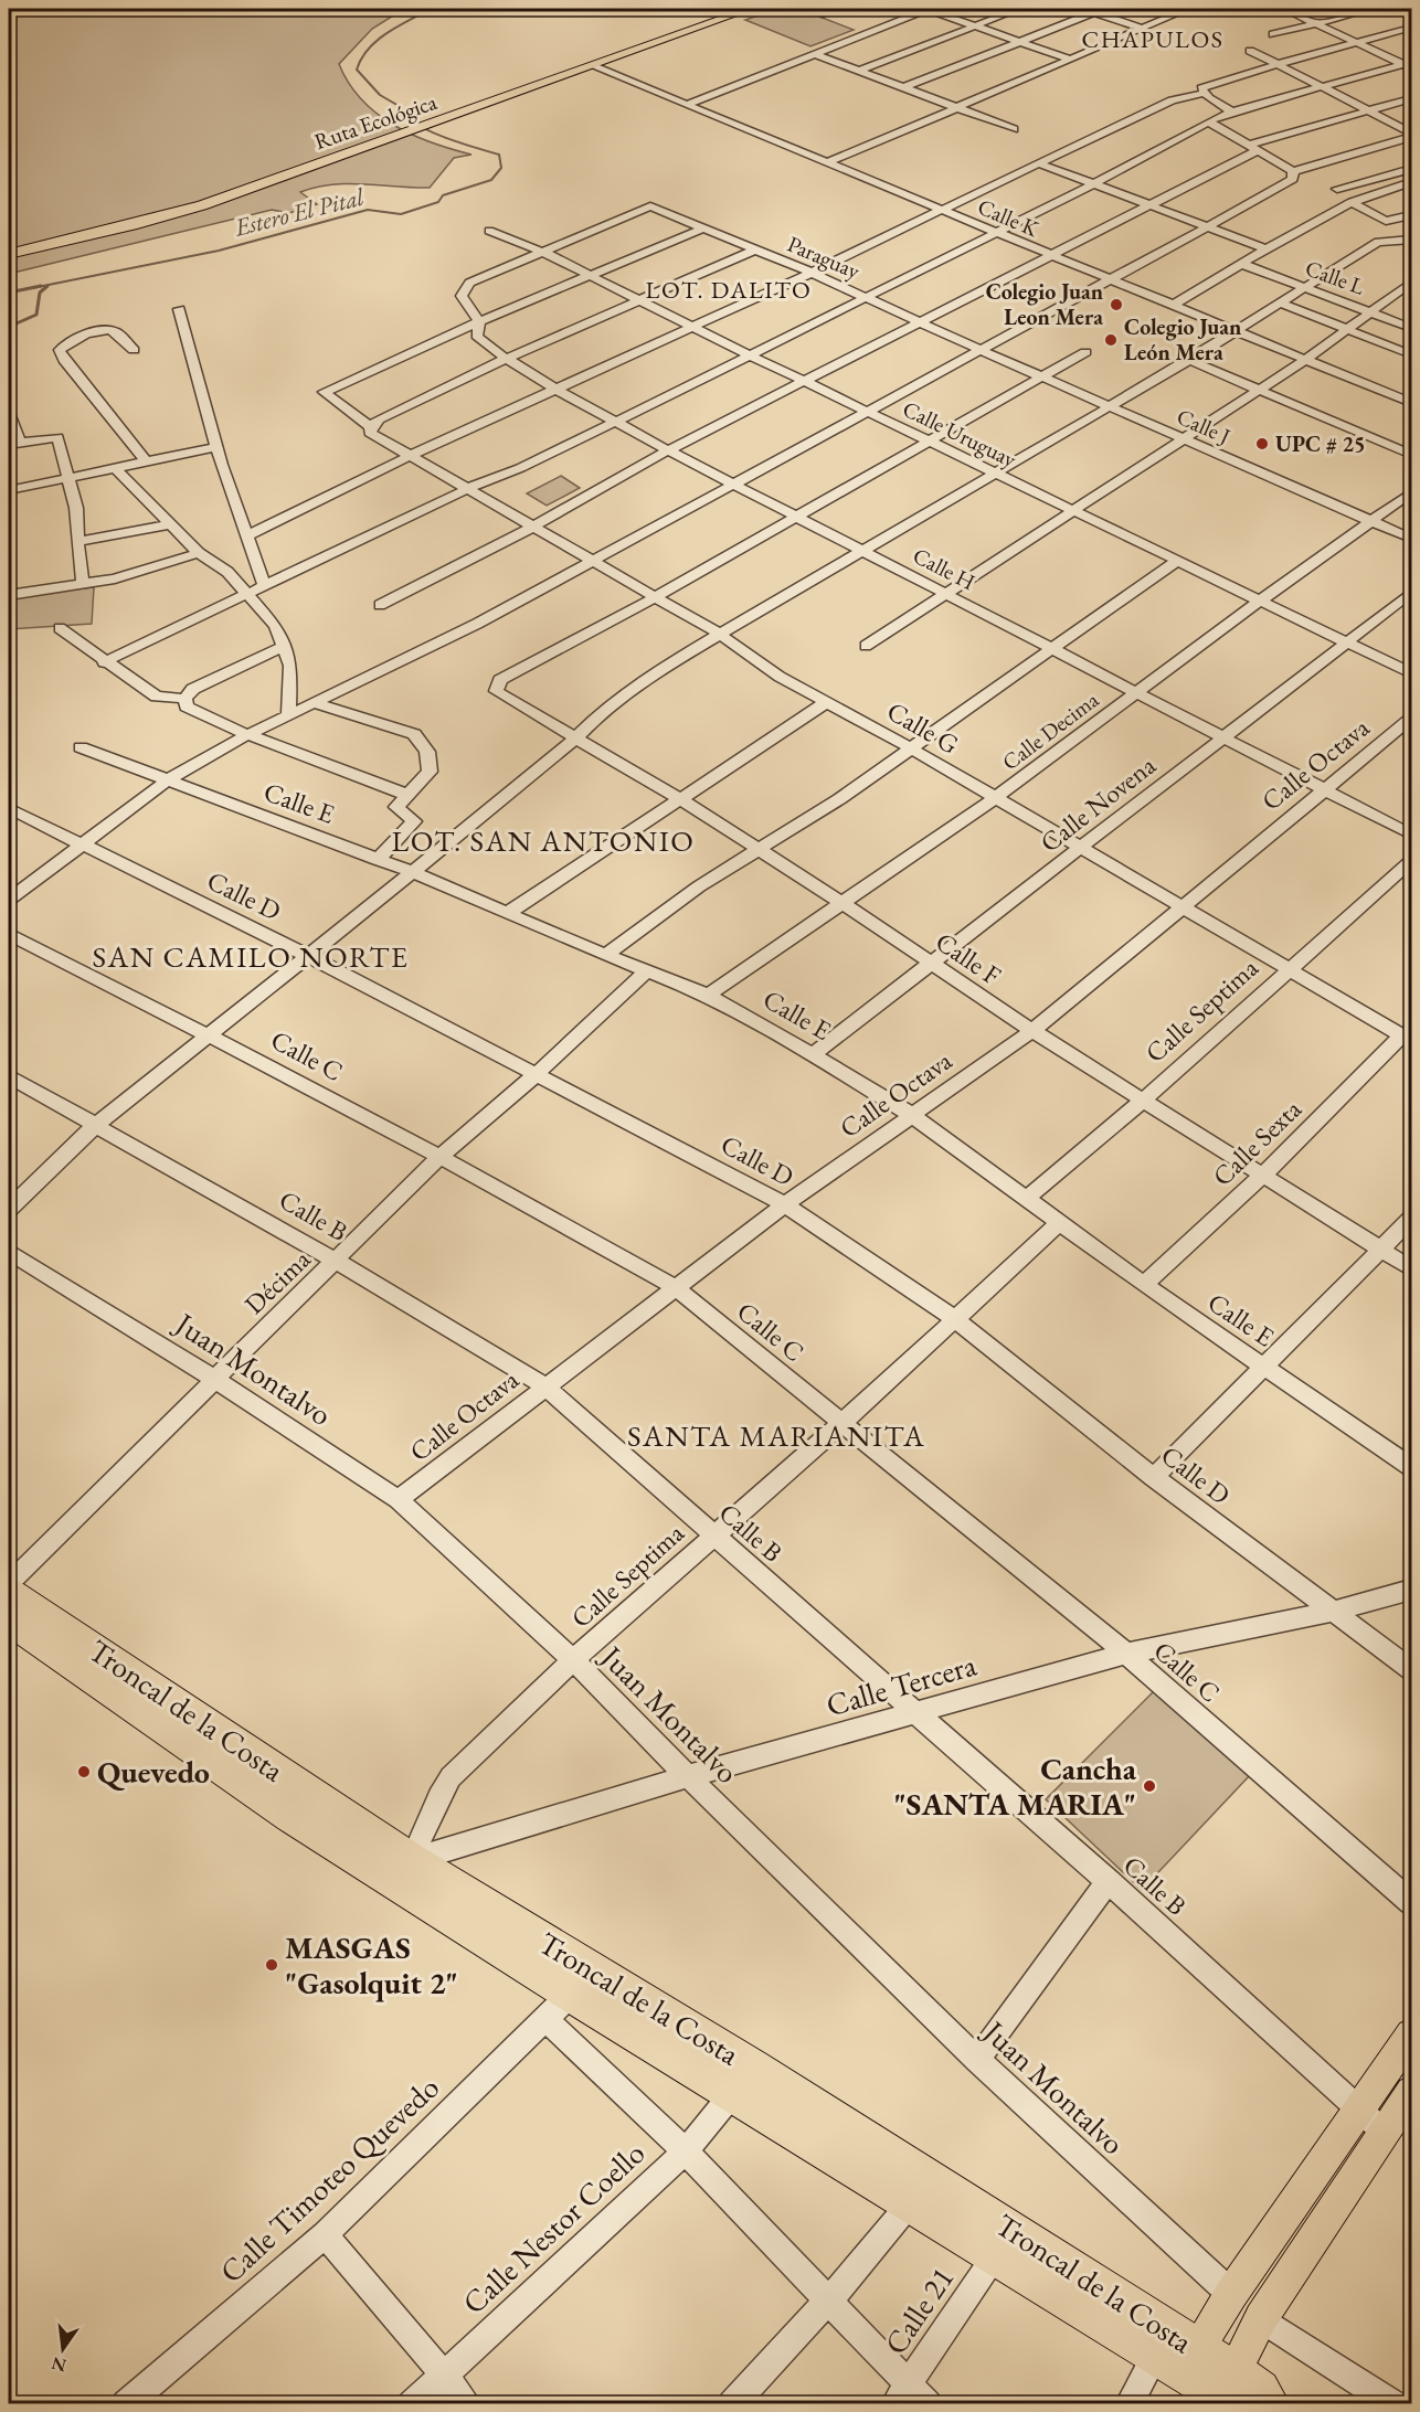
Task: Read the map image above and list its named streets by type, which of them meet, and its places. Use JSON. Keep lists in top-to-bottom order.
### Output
{
  "streets": {
    "highway": ["Troncal de la Costa"],
    "main road": ["Ruta Ecológica"],
    "street": [
      "Calle K",
      "Paraguay",
      "Calle L",
      "Calle J",
      "Calle Uruguay",
      "Calle H",
      "Calle G",
      "Calle Decima",
      "Calle Octava",
      "Calle E",
      "Calle Novena",
      "Calle D",
      "Calle F",
      "Calle Septima",
      "Calle C",
      "Calle Sexta",
      "Calle B",
      "Décima",
      "Juan Montalvo",
      "Calle Tercera",
      "Calle Timoteo Quevedo",
      "Calle Nestor Coello",
      "Calle 21"
    ]
  },
  "crossings": [
    ["Ruta Ecológica", "Calle K"],
    ["Paraguay", "Calle J"],
    ["Paraguay", "Calle Uruguay"],
    ["Calle J", "Calle Decima"],
    ["Calle Uruguay", "Calle Decima"],
    ["Calle Uruguay", "Calle Novena"],
    ["Calle H", "Calle G"],
    ["Calle H", "Calle Decima"],
    ["Calle H", "Calle Octava"],
    ["Calle H", "Calle Novena"],
    ["Calle G", "Calle Decima"],
    ["Calle G", "Calle Octava"],
    ["Calle G", "Calle Novena"],
    ["Calle G", "Calle F"],
    ["Calle G", "Calle Septima"],
    ["Calle G", "Calle Sexta"],
    ["Calle Decima", "Calle E"],
    ["Calle Decima", "Calle F"],
    ["Calle Octava", "Calle E"],
    ["Calle Octava", "Calle D"],
    ["Calle Octava", "Calle F"],
    ["Calle Octava", "Calle C"],
    ["Calle Octava", "Calle B"],
    ["Calle Octava", "Juan Montalvo"],
    ["Calle E", "Calle Novena"],
    ["Calle E", "Calle Septima"],
    ["Calle E", "Calle Sexta"],
    ["Calle E", "Décima"],
    ["Calle Novena", "Calle F"],
    ["Calle D", "Calle Septima"],
    ["Calle D", "Décima"],
    ["Calle D", "Calle Tercera"],
    ["Calle F", "Calle Septima"],
    ["Calle F", "Calle Sexta"],
    ["Calle Septima", "Calle C"],
    ["Calle Septima", "Calle B"],
    ["Calle Septima", "Juan Montalvo"],
    ["Calle Septima", "Calle Tercera"],
    ["Calle Septima", "Troncal de la Costa"],
    ["Calle C", "Décima"],
    ["Calle C", "Calle Tercera"],
    ["Calle B", "Décima"],
    ["Calle B", "Calle Tercera"],
    ["Décima", "Juan Montalvo"],
    ["Juan Montalvo", "Calle Tercera"],
    ["Calle Tercera", "Troncal de la Costa"],
    ["Troncal de la Costa", "Calle Timoteo Quevedo"],
    ["Troncal de la Costa", "Calle Nestor Coello"],
    ["Troncal de la Costa", "Calle 21"]
  ],
  "districts": [
    "CHAPULOS",
    "LOT. DALITO",
    "LOT. SAN ANTONIO",
    "SAN CAMILO NORTE",
    "SANTA MARIANITA"
  ],
  "water": ["Estero El Pital"],
  "places": [
    "Colegio Juan Leon Mera",
    "Colegio Juan León Mera",
    "UPC # 25",
    "Quevedo",
    "Cancha \"SANTA MARIA\"",
    "MASGAS \"Gasolquit 2\""
  ],
  "north": "bottom"
}
